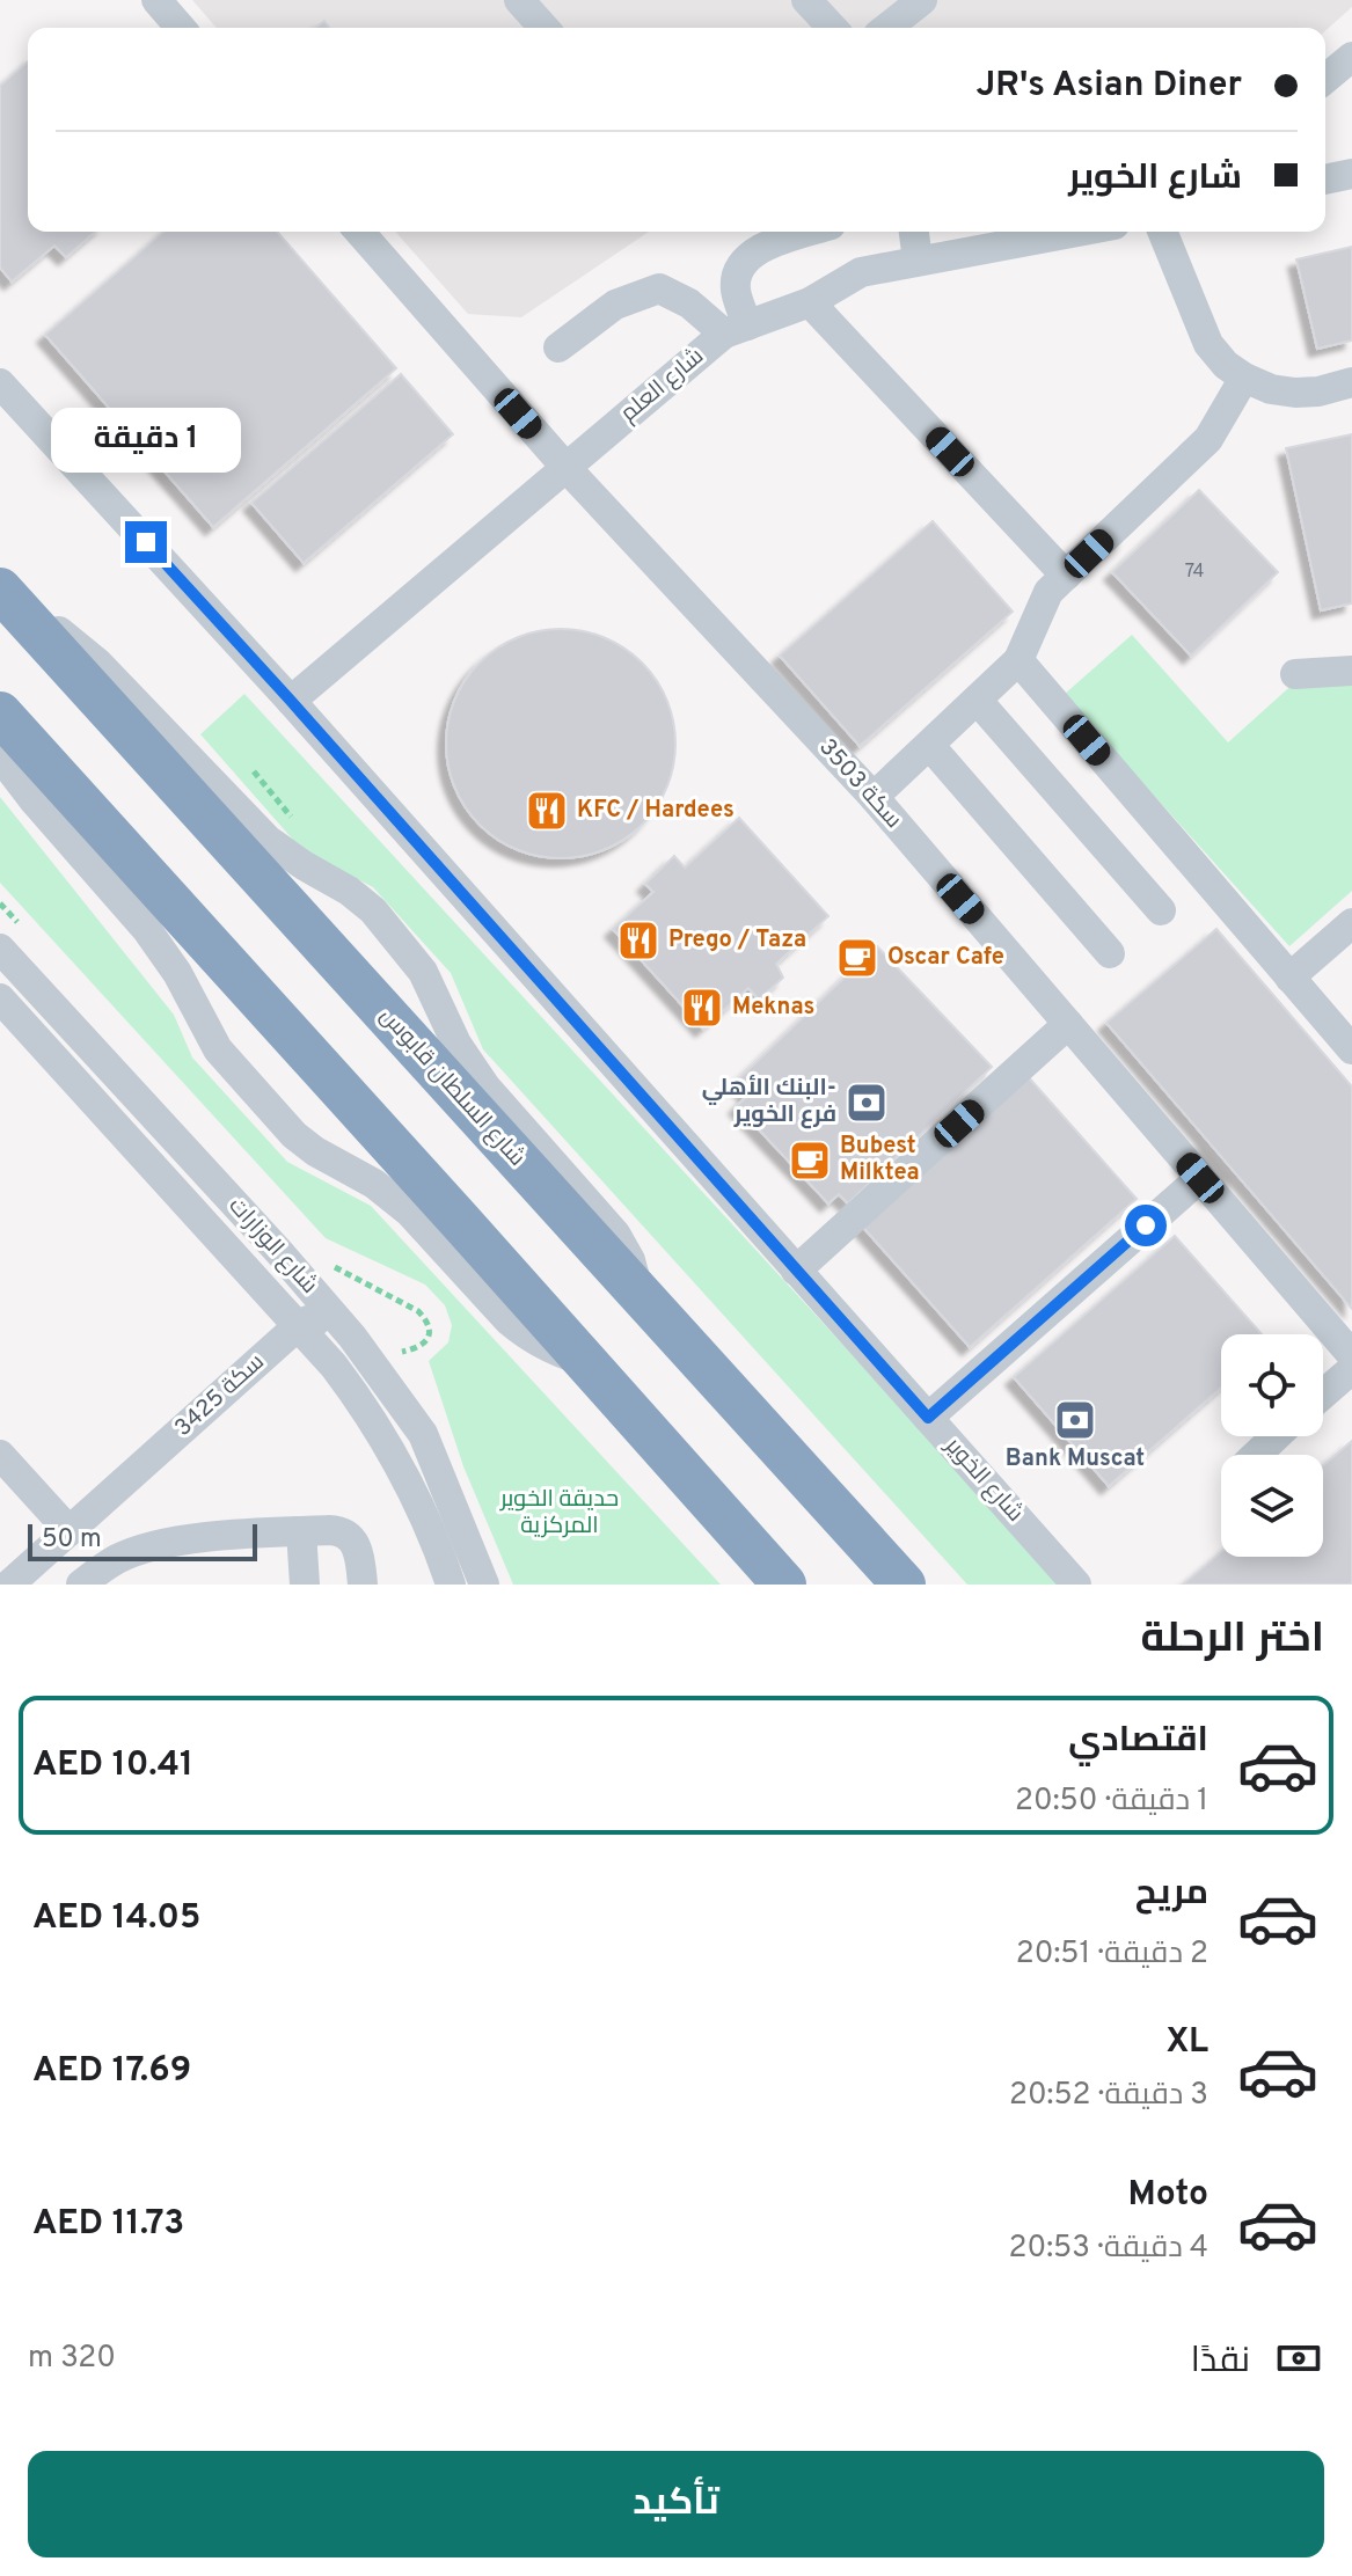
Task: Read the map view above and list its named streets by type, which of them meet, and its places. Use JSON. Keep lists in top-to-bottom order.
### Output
{
  "streets": {
    "highway": ["شارع السلطان قابوس"],
    "street": [
      "شارع العلم",
      "سكة 3503",
      "شارع الوزارات",
      "سكة 3425",
      "شارع الخوير"
    ]
  },
  "crossings": [
    ["شارع العلم", "سكة 3503"],
    ["شارع العلم", "شارع الخوير"],
    ["شارع الوزارات", "سكة 3425"]
  ],
  "parks": ["حديقة الخوير المركزية"],
  "places": {
    "restaurant": ["KFC / Hardees", "Prego / Taza", "Meknas"],
    "cafe": ["Oscar Cafe", "Bubest Milktea"],
    "bank": ["البنك الأهلي- فرع الخوير", "Bank Muscat"]
  },
  "house_numbers": ["74"],
  "scale_bar": "50 m",
  "page": {
    "banner": ["JR's Asian Diner", "شارع الخوير"],
    "bubble": "1 دقيقة",
    "scale": "50 m",
    "heading": "اختر الرحلة",
    "list": [
      {
        "name": "اقتصادي",
        "note": "1 دقيقة · 20:50",
        "value": "AED 10.41"
      },
      {
        "name": "مريح",
        "note": "2 دقيقة · 20:51",
        "value": "AED 14.05"
      },
      {
        "name": "XL",
        "note": "3 دقيقة · 20:52",
        "value": "AED 17.69"
      },
      {
        "name": "Moto",
        "note": "4 دقيقة · 20:53",
        "value": "AED 11.73"
      }
    ],
    "pay": ["نقدًا", "320 m"],
    "buttons": "تأكيد"
  }
}
